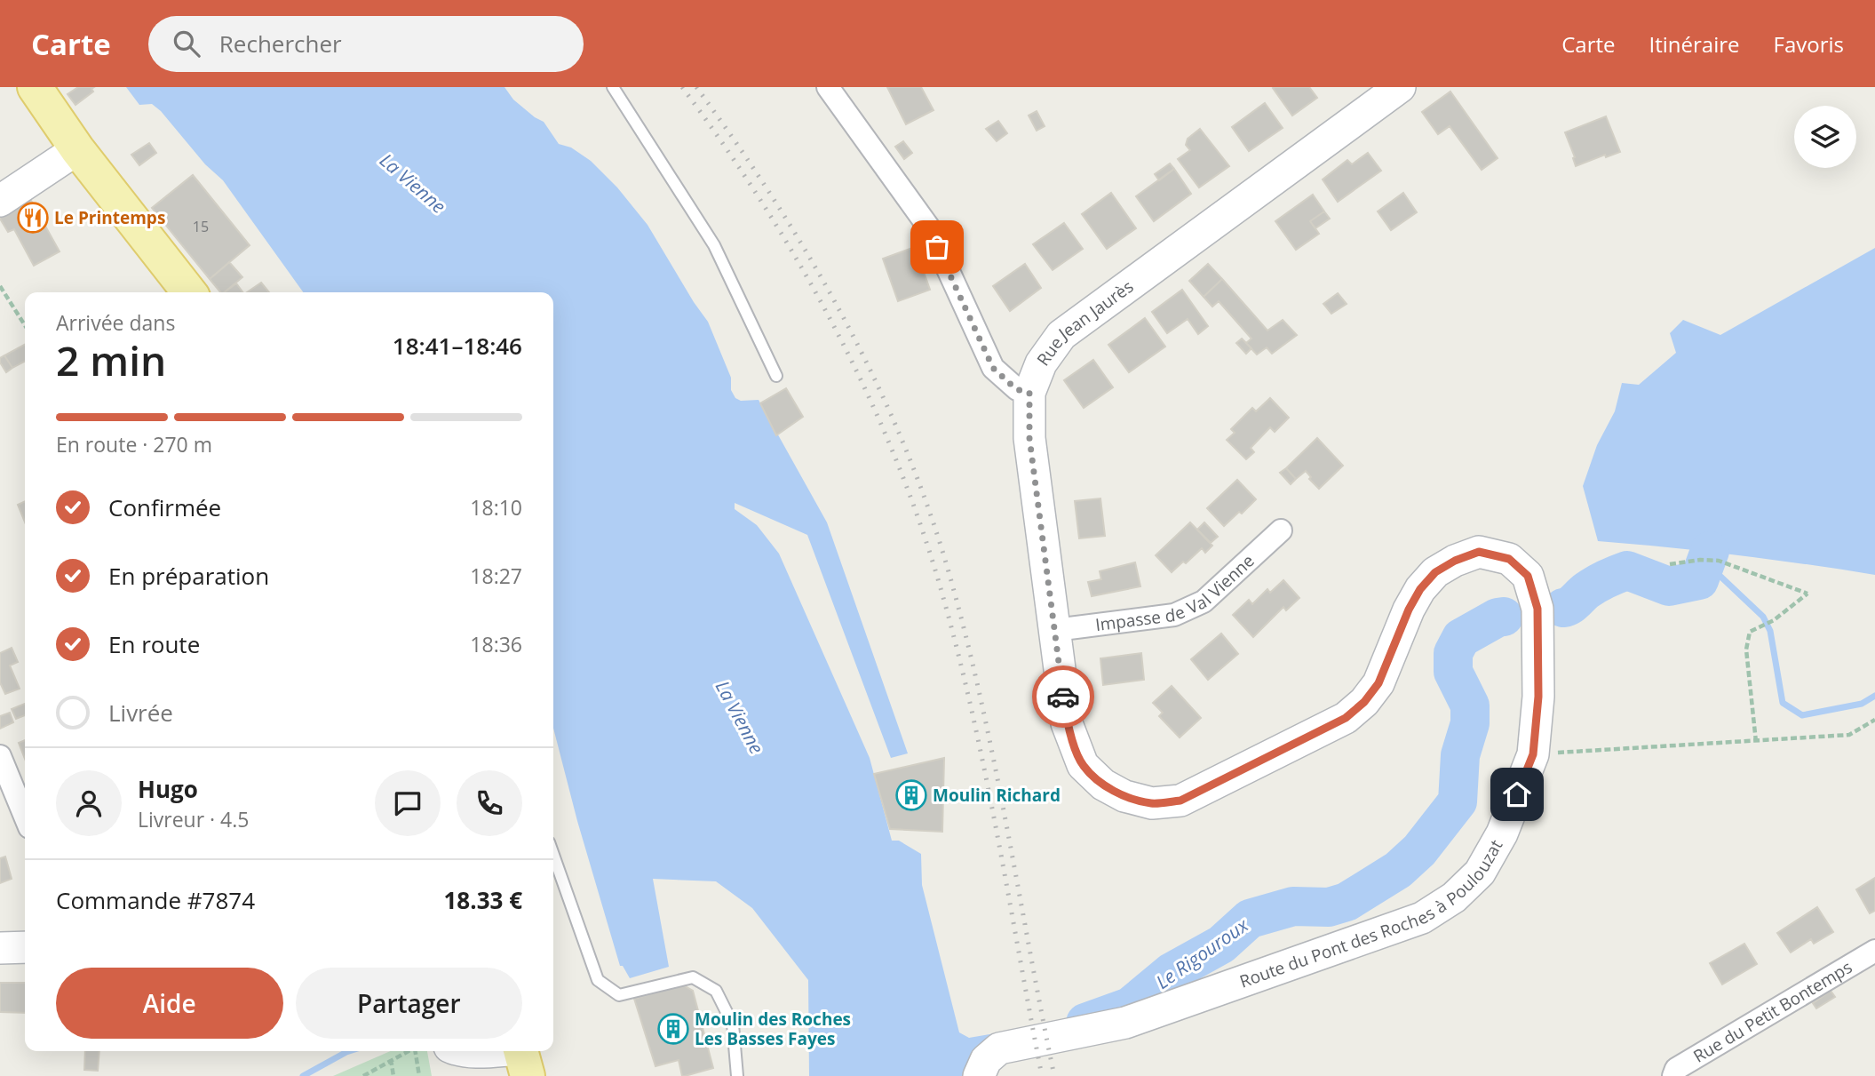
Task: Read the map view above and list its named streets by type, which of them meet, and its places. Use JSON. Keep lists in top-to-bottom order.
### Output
{
  "streets": {
    "street": [
      "Rue Jean Jaurès",
      "Impasse de Val Vienne",
      "Route du Pont des Roches à Poulouzat",
      "Rue du Petit Bontemps"
    ]
  },
  "crossings": [
    ["Rue Jean Jaurès", "Impasse de Val Vienne"],
    ["Rue Jean Jaurès", "Route du Pont des Roches à Poulouzat"]
  ],
  "water": ["La Vienne", "Le Rigouroux"],
  "places": {
    "restaurant": ["Le Printemps"],
    "building": ["Moulin Richard", "Moulin des Roches Les Basses Fayes"]
  },
  "house_numbers": ["15"],
  "page": {
    "header": "Carte",
    "search": "Rechercher",
    "nav": ["Carte", "Itinéraire", "Favoris"],
    "heading": ["2 min", "Arrivée dans", "18:41–18:46"],
    "panel": [
      "Hugo",
      "Livreur · 4.5",
      "Commande #7874",
      "18.33 €"
    ],
    "bar": "En route · 270 m",
    "list": [
      ["Confirmée", "18:10"],
      ["En préparation", "18:27"],
      ["En route", "18:36"],
      "Livrée"
    ],
    "buttons": ["Aide", "Partager"]
  }
}
